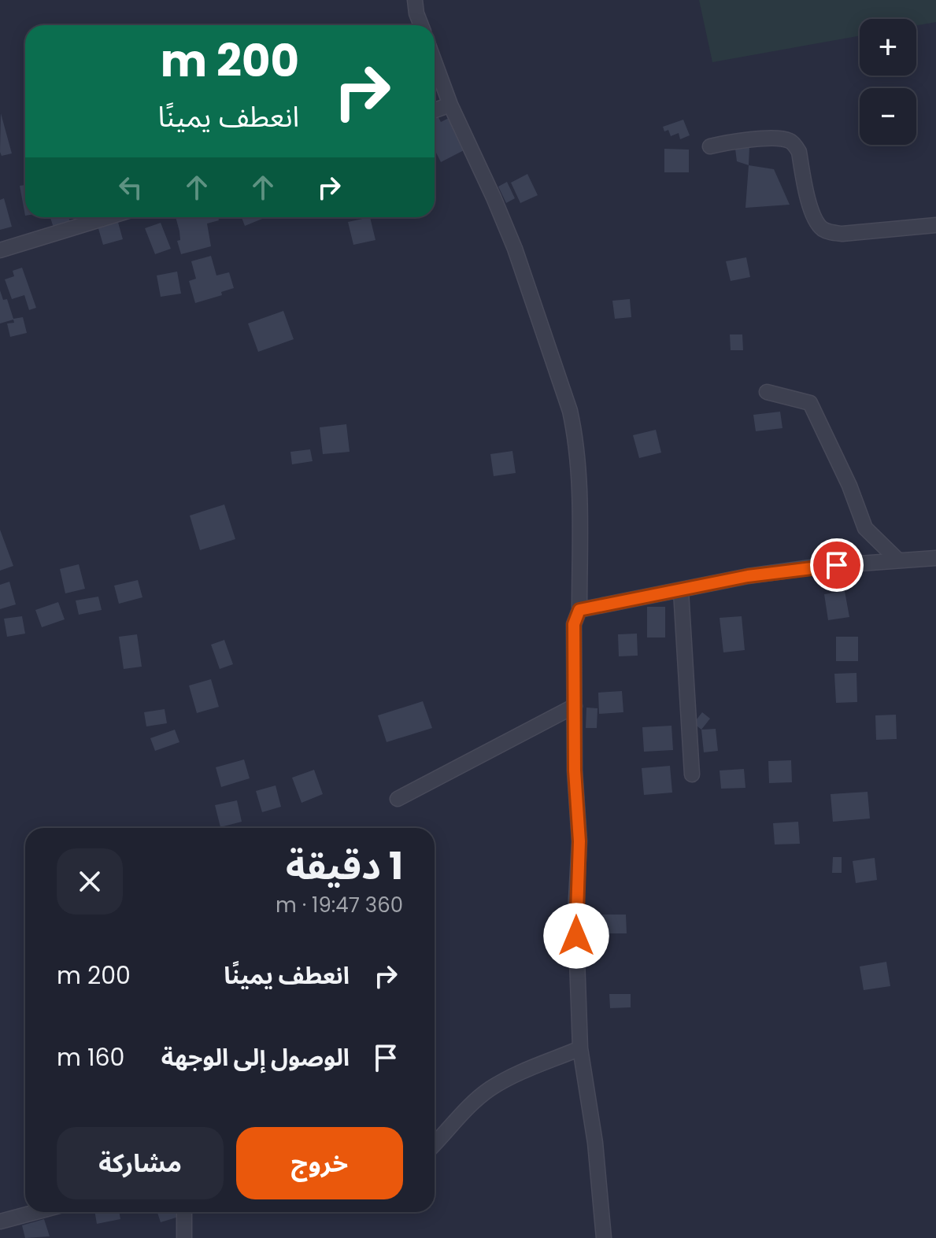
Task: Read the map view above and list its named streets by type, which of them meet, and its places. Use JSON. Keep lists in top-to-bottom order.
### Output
{
  "page": {
    "map_buttons": ["+", "−"],
    "turn": ["200 m", "انعطف يمينًا"],
    "heading": ["1 دقيقة", "360 m · 19:47"],
    "list": [
      {
        "name": "انعطف يمينًا",
        "value": "200 m"
      },
      {
        "name": "الوصول إلى الوجهة",
        "value": "160 m"
      }
    ],
    "buttons": ["خروج", "مشاركة"]
  }
}
